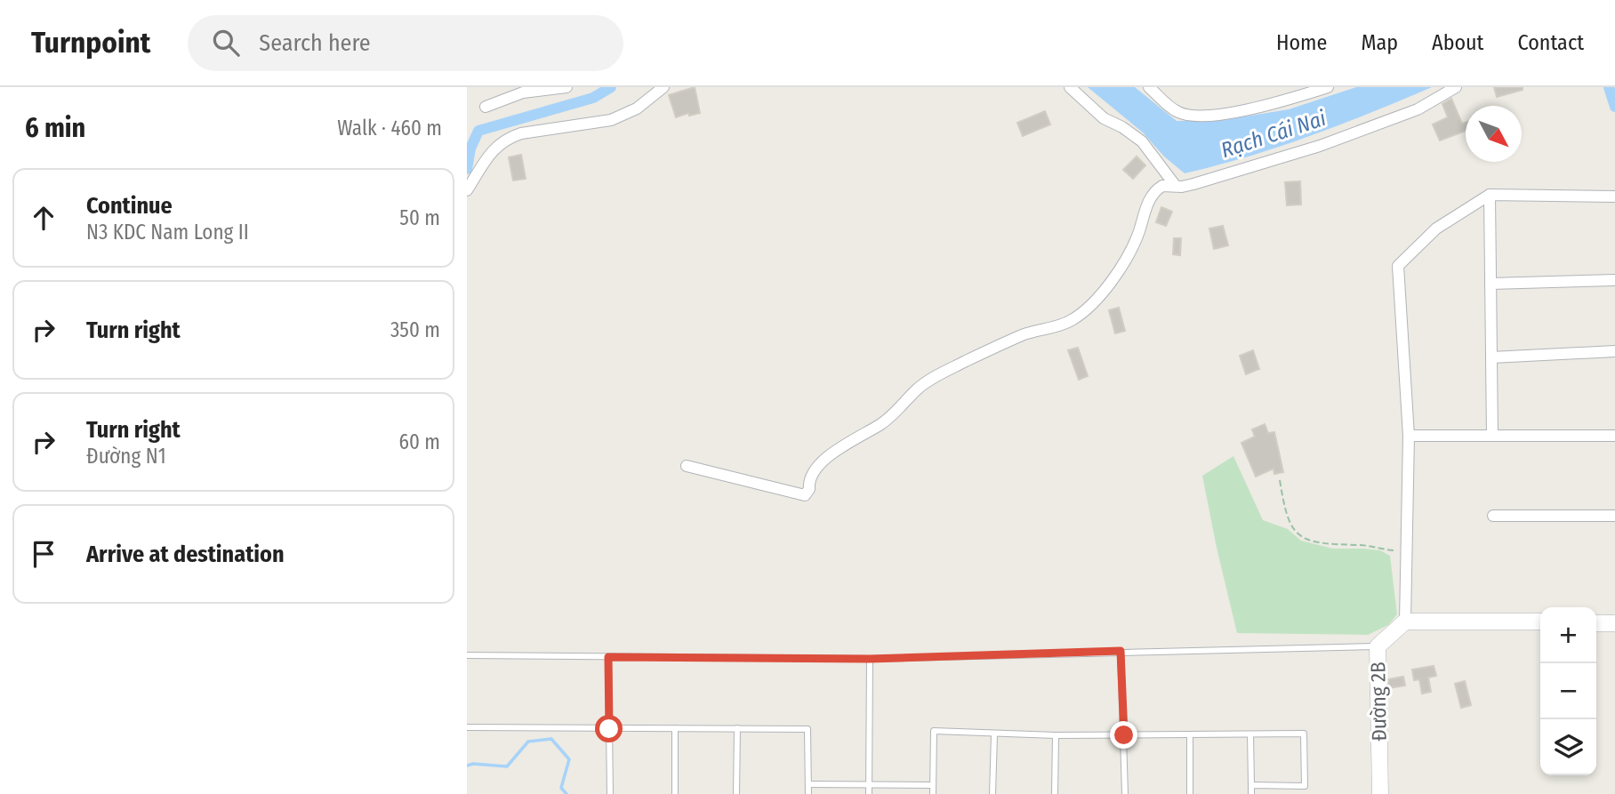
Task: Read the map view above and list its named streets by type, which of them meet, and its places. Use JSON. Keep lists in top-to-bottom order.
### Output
{
  "streets": {
    "street": ["Đường 2B"]
  },
  "water": ["Rạch Cái Nai"],
  "north": "bottom right",
  "page": {
    "header": "Turnpoint",
    "search": "Search here",
    "nav": [
      "Home",
      "Map",
      "About",
      "Contact"
    ],
    "heading": ["6 min", "Walk · 460 m"],
    "list": [
      ["Continue", "N3 KDC Nam Long II", "50 m"],
      ["Turn right", "350 m"],
      ["Turn right", "Đường N1", "60 m"],
      "Arrive at destination"
    ],
    "map_buttons": ["+", "−"]
  }
}
